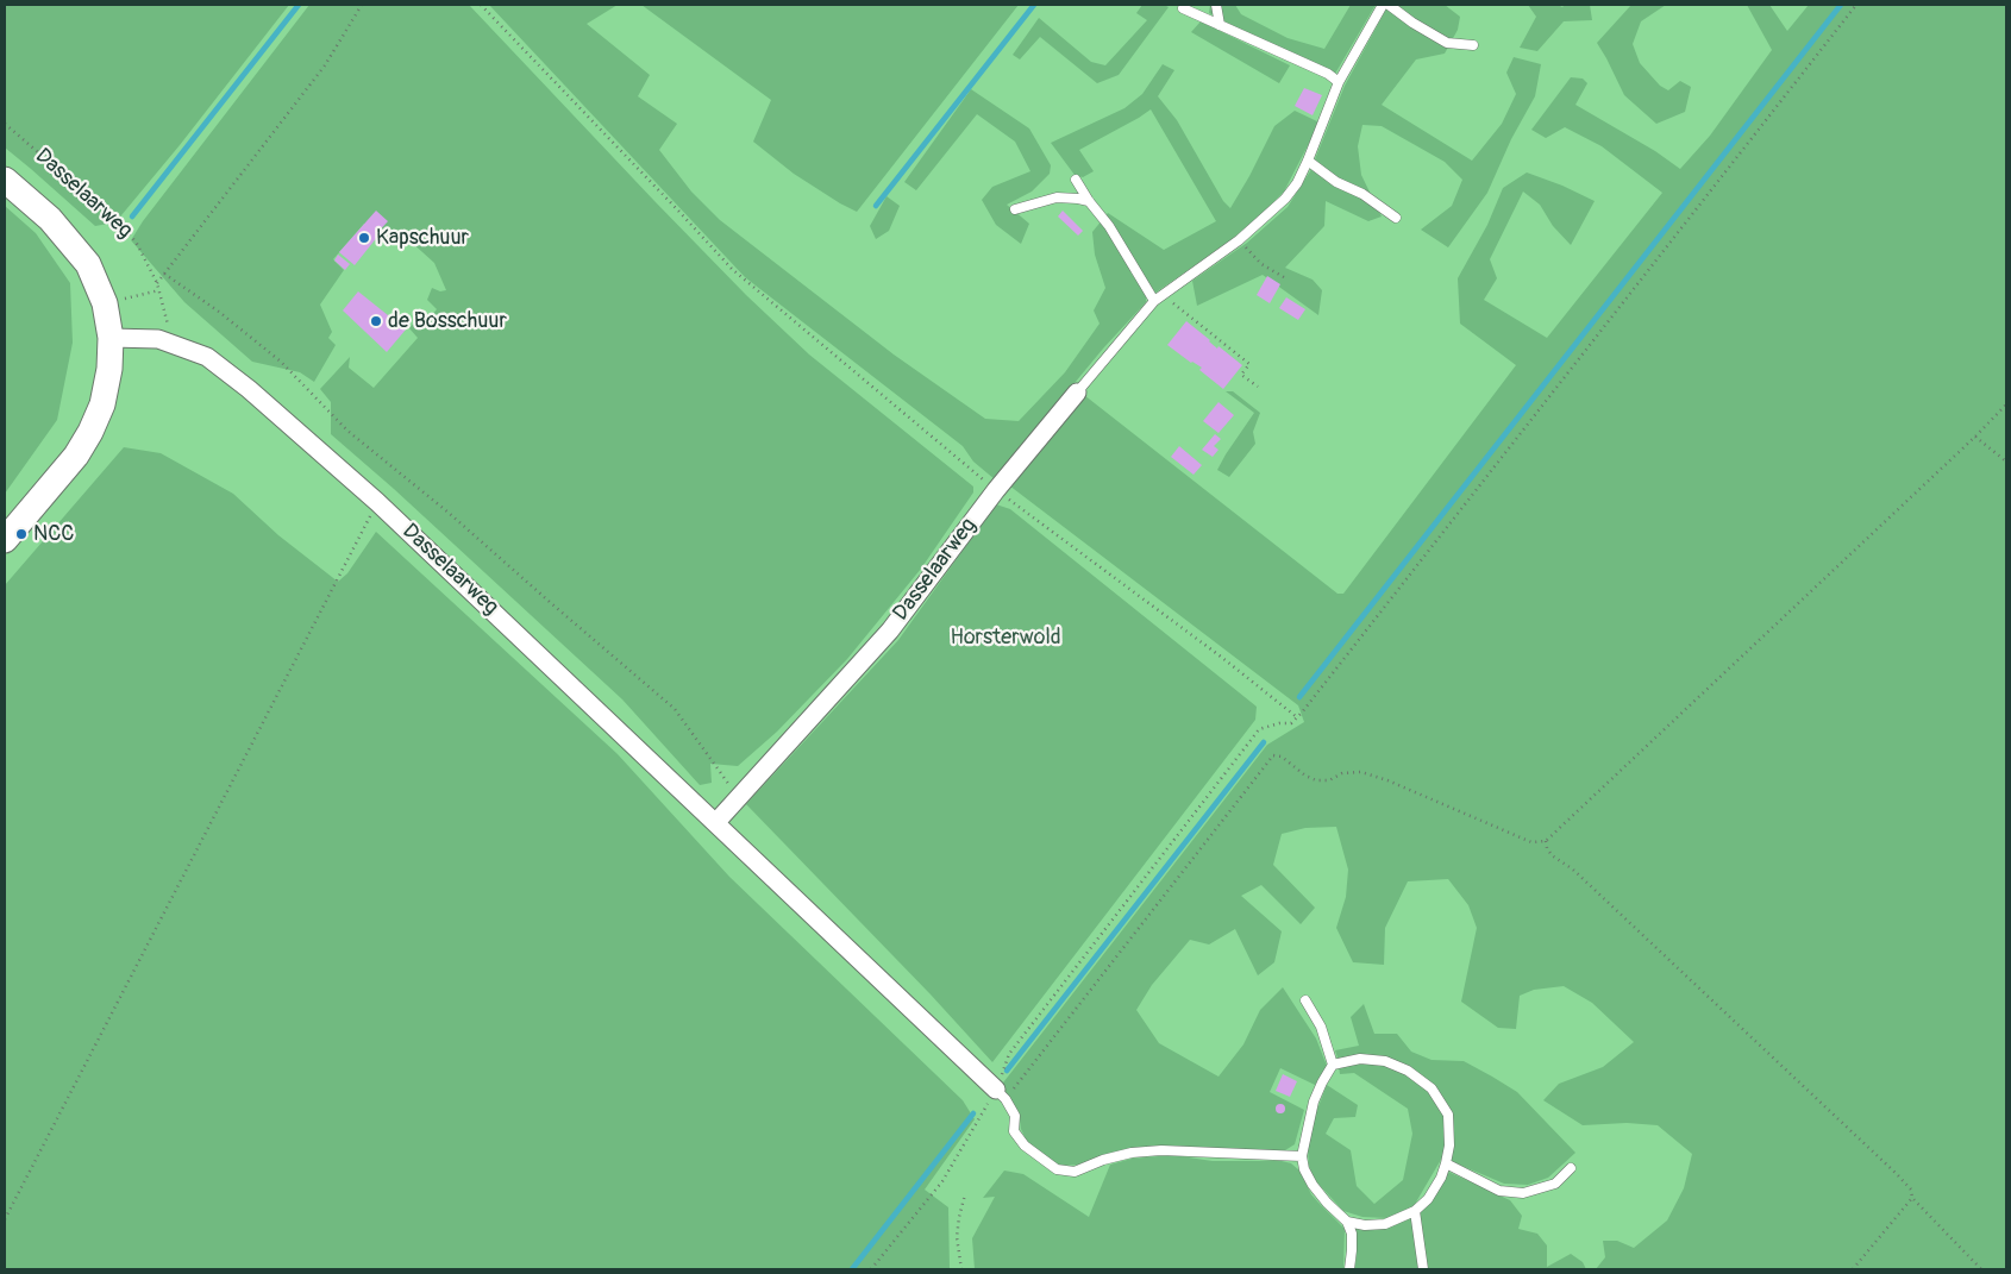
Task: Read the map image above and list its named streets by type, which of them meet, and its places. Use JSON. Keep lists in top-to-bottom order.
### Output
{
  "streets": {
    "street": ["Dasselaarweg"]
  },
  "parks": ["Horsterwold"],
  "places": ["Kapschuur", "de Bosschuur", "NCC"]
}
